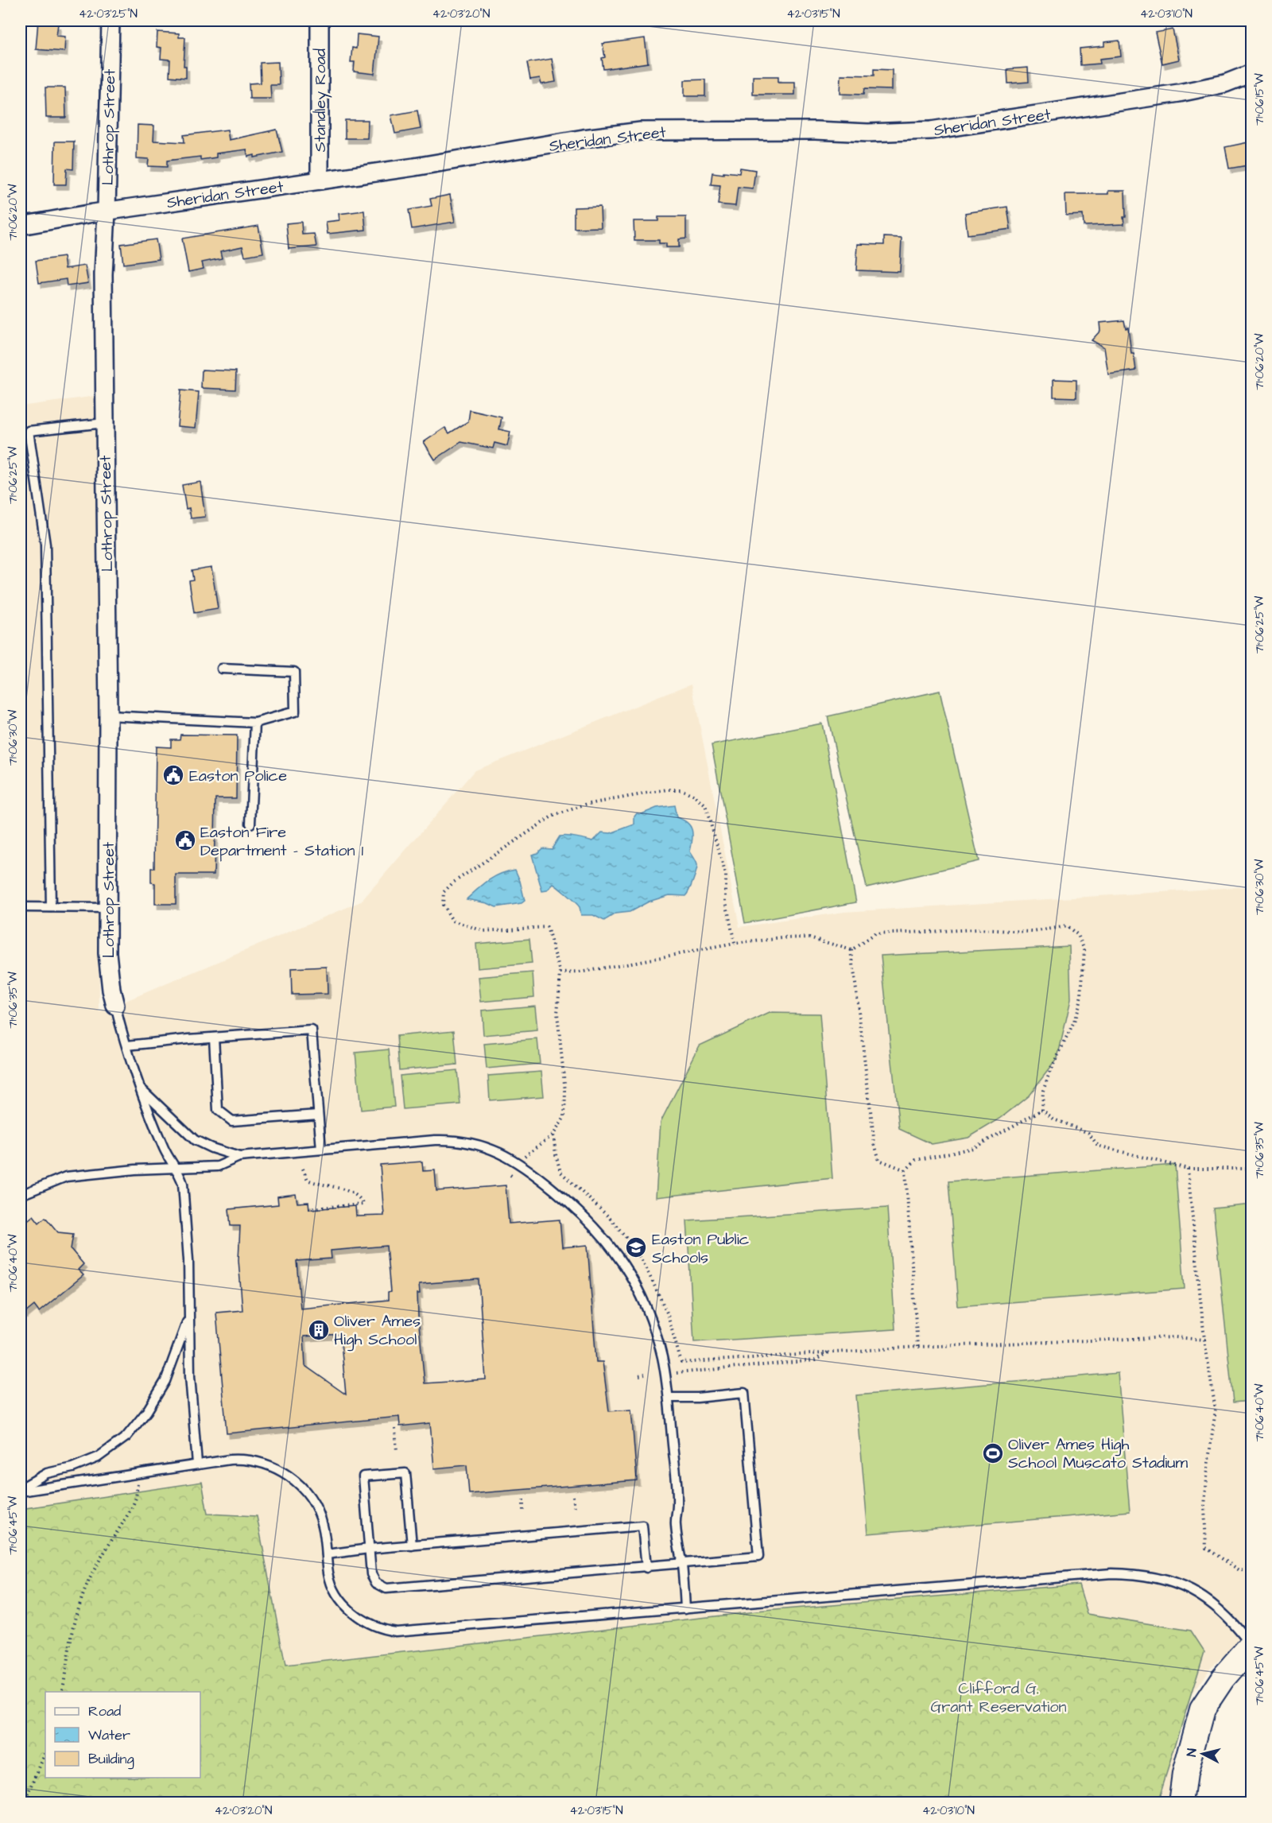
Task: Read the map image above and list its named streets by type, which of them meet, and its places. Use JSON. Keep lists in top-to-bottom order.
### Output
{
  "streets": {
    "street": ["Standley Road", "Sheridan Street", "Lothrop Street"]
  },
  "crossings": [
    ["Standley Road", "Sheridan Street"],
    ["Sheridan Street", "Lothrop Street"]
  ],
  "parks": ["Clifford G. Grant Reservation"],
  "places": {
    "public building": ["Easton Police", "Easton Fire Department - Station 1"],
    "school or university": ["Easton Public Schools"],
    "building": ["Oliver Ames High School"],
    "sports": ["Oliver Ames High School Muscato Stadium"]
  },
  "legend": ["Road", "Water", "Building"],
  "north": "left",
  "coordinates": [
    "42°03'25\"N",
    "42°03'20\"N",
    "42°03'15\"N",
    "42°03'10\"N",
    "71°06'15\"W",
    "71°06'20\"W",
    "71°06'25\"W",
    "71°06'30\"W",
    "71°06'35\"W",
    "71°06'40\"W",
    "71°06'45\"W"
  ]
}
